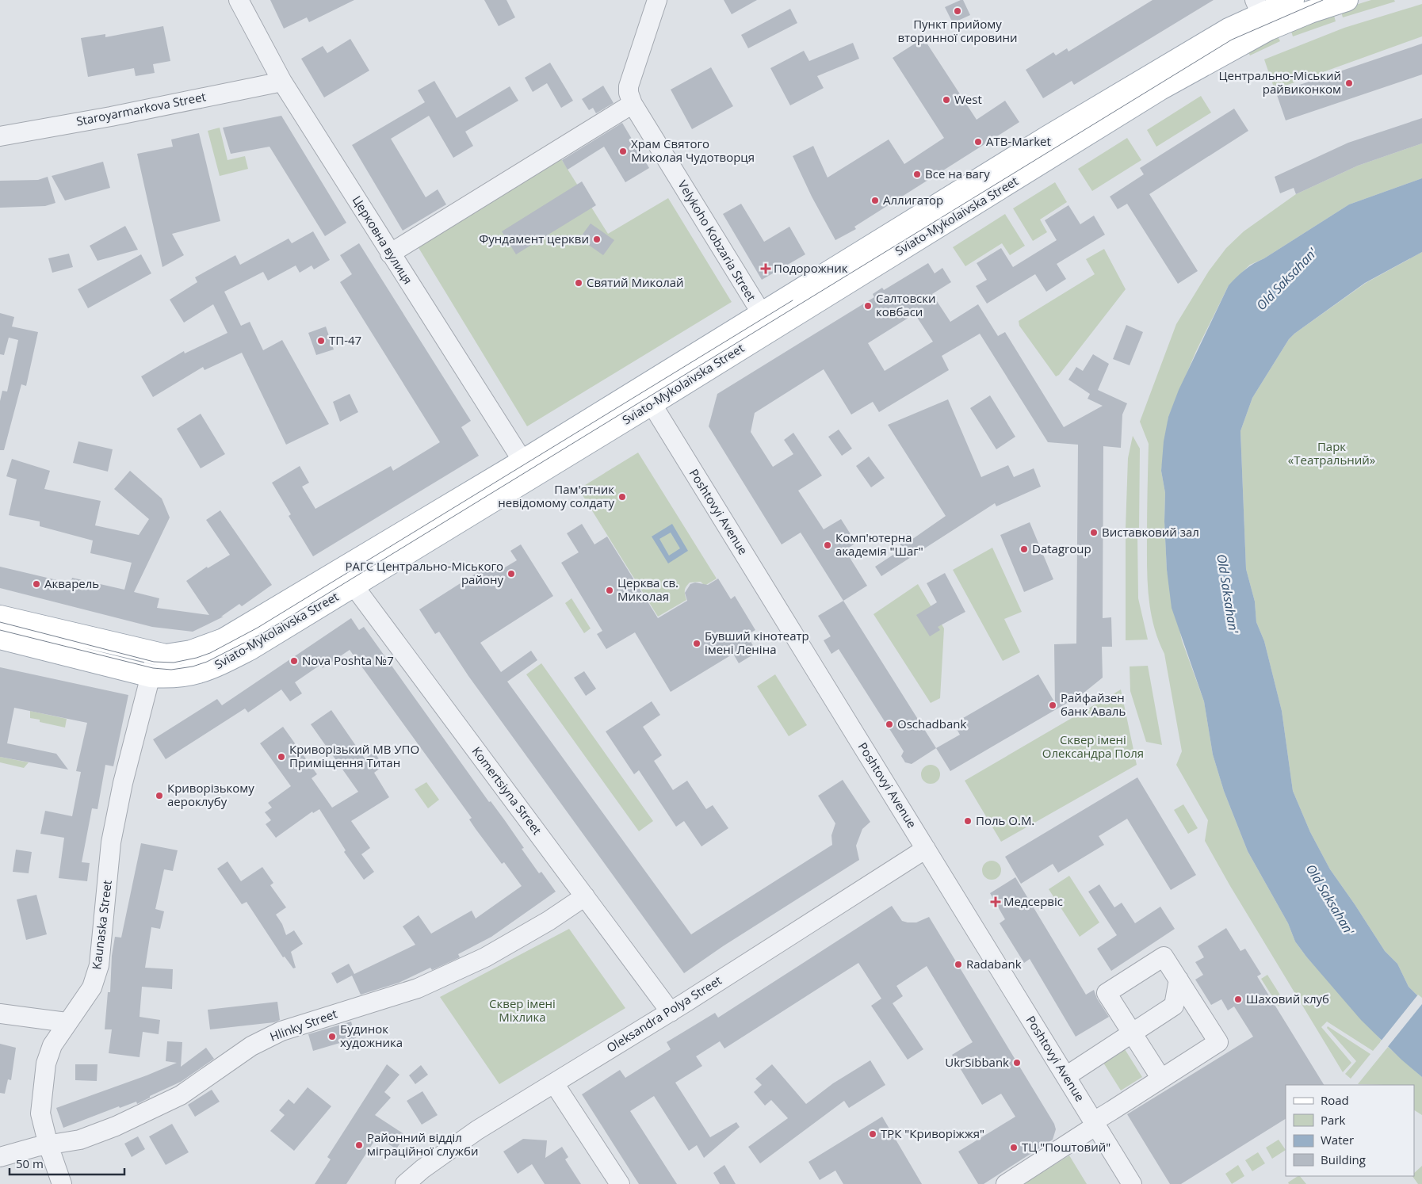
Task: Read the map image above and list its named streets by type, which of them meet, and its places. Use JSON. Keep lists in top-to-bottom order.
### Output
{
  "streets": {
    "main road": ["Sviato-Mykolaivska Street"],
    "street": [
      "Staroyarmarkova Street",
      "Церковна вулиця",
      "Velykoho Kobzaria Street",
      "Poshtovyi Avenue",
      "Komertsiyna Street",
      "Kaunaska Street",
      "Oleksandra Polya Street",
      "Hlinky Street"
    ]
  },
  "crossings": [
    ["Staroyarmarkova Street", "Церковна вулиця"],
    ["Sviato-Mykolaivska Street", "Церковна вулиця"],
    ["Sviato-Mykolaivska Street", "Velykoho Kobzaria Street"],
    ["Sviato-Mykolaivska Street", "Poshtovyi Avenue"],
    ["Sviato-Mykolaivska Street", "Komertsiyna Street"],
    ["Sviato-Mykolaivska Street", "Kaunaska Street"],
    ["Poshtovyi Avenue", "Oleksandra Polya Street"],
    ["Komertsiyna Street", "Oleksandra Polya Street"],
    ["Komertsiyna Street", "Hlinky Street"],
    ["Kaunaska Street", "Hlinky Street"]
  ],
  "water": ["Old Saksahan'"],
  "parks": ["Парк «Театральний»", "Сквер імені Олександра Поля", "Сквер імені Міхлика"],
  "places": {
    "other": [
      "Пункт прийому вторинної сировини",
      "Центрально-Міський райвиконком",
      "West",
      "ATB-Market",
      "Храм Святого Миколая Чудотворця",
      "Все на вагу",
      "Аллигатор",
      "Фундамент церкви",
      "Святий Миколай",
      "Салтовски ковбаси",
      "ТП-47",
      "Пам'ятник невідомому солдату",
      "Виставковий зал",
      "Комп'ютерна академія \"Шаг\"",
      "Datagroup",
      "РАГС Центрально-Міського району",
      "Акварель",
      "Церква св. Миколая",
      "Бувший кінотеатр імені Леніна",
      "Nova Poshta №7",
      "Райфайзен банк Аваль",
      "Oschadbank",
      "Криворізький МВ УПО Приміщення Титан",
      "Криворізькому аероклубу",
      "Поль О.М.",
      "Radabank",
      "Шаховий клуб",
      "Будинок художника",
      "UkrSibbank",
      "ТРК \"Криворіжжя\"",
      "Районний вiддiл мiграцiйної служби",
      "ТЦ \"Поштовий\""
    ],
    "health": ["Подорожник", "Медсервіс"]
  },
  "legend": [
    "Road",
    "Park",
    "Water",
    "Building"
  ],
  "scale_bar": "50 m"
}
